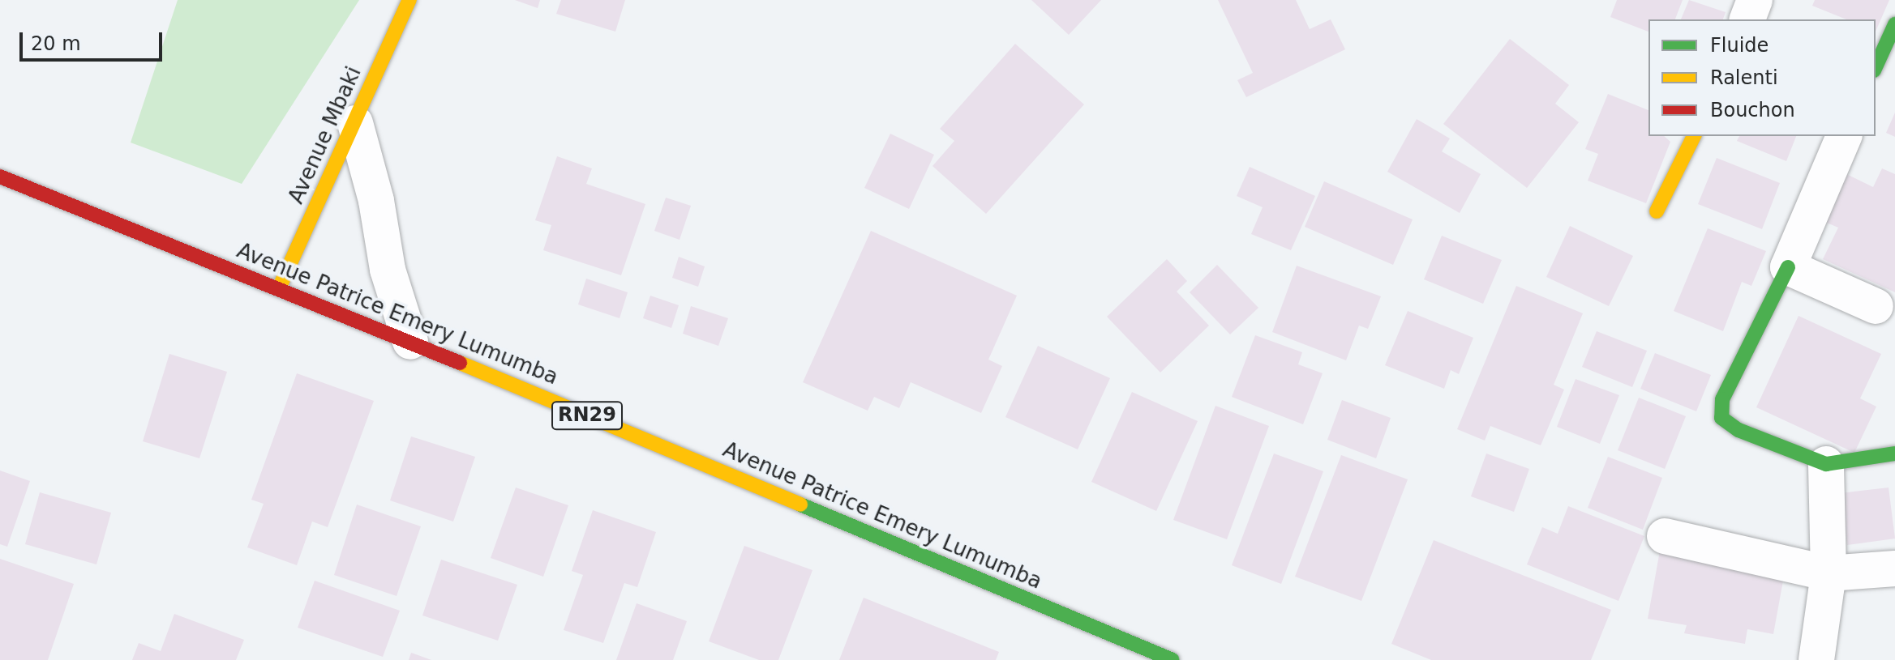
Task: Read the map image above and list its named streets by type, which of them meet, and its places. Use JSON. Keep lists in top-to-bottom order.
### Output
{
  "streets": {
    "main road": ["Avenue Mbaki", "Avenue Patrice Emery Lumumba", "RN29"]
  },
  "crossings": [
    ["Avenue Mbaki", "Avenue Patrice Emery Lumumba"]
  ],
  "legend": ["Fluide", "Ralenti", "Bouchon"],
  "scale_bar": "20 m"
}
